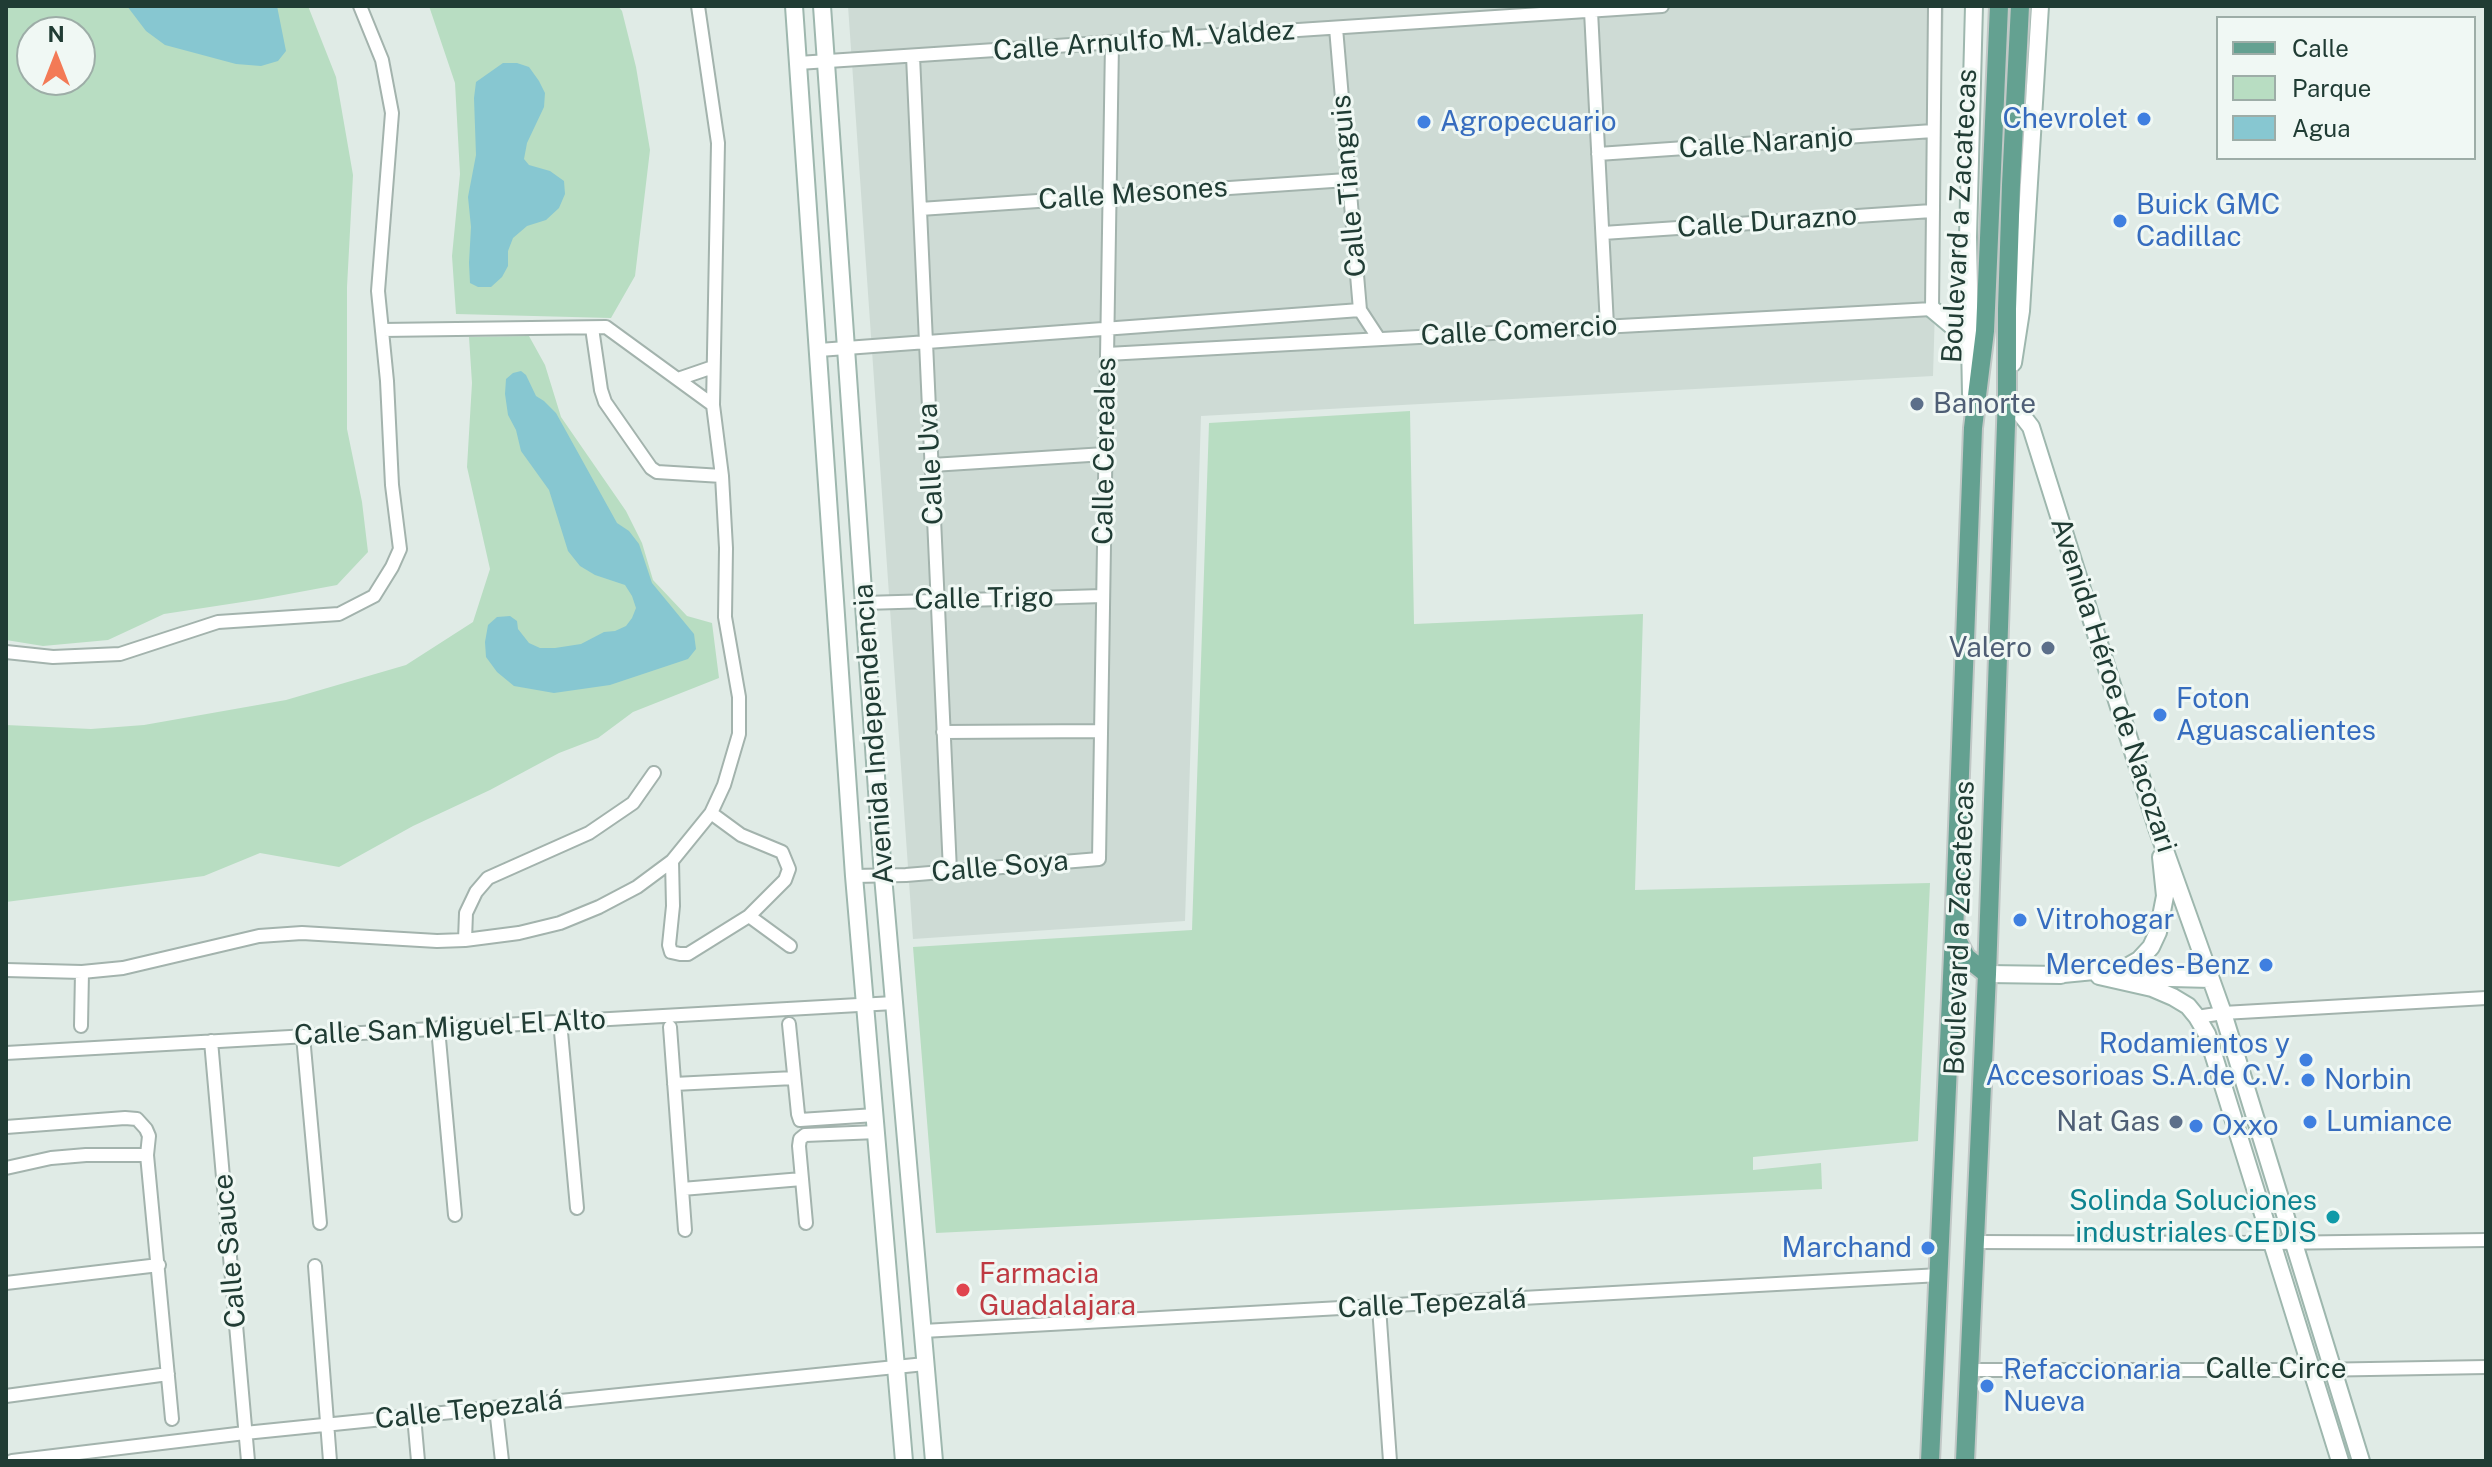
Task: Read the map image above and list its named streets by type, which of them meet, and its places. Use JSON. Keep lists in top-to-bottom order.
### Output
{
  "streets": {
    "main road": ["Boulevard a Zacatecas", "Avenida Héroe de Nacozari", "Avenida Independencia"],
    "street": [
      "Calle Arnulfo M. Valdez",
      "Calle Naranjo",
      "Calle Tianguis",
      "Calle Mesones",
      "Calle Durazno",
      "Calle Comercio",
      "Calle Cereales",
      "Calle Uva",
      "Calle Trigo",
      "Calle Soya",
      "Calle San Miguel El Alto",
      "Calle Sauce",
      "Calle Tepezalá",
      "Calle Circe"
    ]
  },
  "crossings": [
    ["Calle Arnulfo M. Valdez", "Calle Tianguis"],
    ["Calle Arnulfo M. Valdez", "Calle Cereales"],
    ["Calle Arnulfo M. Valdez", "Calle Uva"],
    ["Calle Arnulfo M. Valdez", "Avenida Independencia"],
    ["Calle Tianguis", "Calle Mesones"],
    ["Calle Tianguis", "Calle Comercio"],
    ["Calle Mesones", "Calle Cereales"],
    ["Calle Mesones", "Calle Uva"],
    ["Boulevard a Zacatecas", "Avenida Héroe de Nacozari"],
    ["Boulevard a Zacatecas", "Calle Tepezalá"],
    ["Boulevard a Zacatecas", "Calle Circe"],
    ["Calle Comercio", "Calle Cereales"],
    ["Calle Cereales", "Calle Trigo"],
    ["Calle Cereales", "Calle Soya"],
    ["Calle Uva", "Calle Trigo"],
    ["Calle Uva", "Calle Soya"],
    ["Calle Trigo", "Avenida Independencia"],
    ["Avenida Héroe de Nacozari", "Calle Circe"],
    ["Avenida Independencia", "Calle Soya"],
    ["Avenida Independencia", "Calle San Miguel El Alto"],
    ["Avenida Independencia", "Calle Tepezalá"],
    ["Calle San Miguel El Alto", "Calle Sauce"],
    ["Calle Sauce", "Calle Tepezalá"]
  ],
  "places": [
    "Chevrolet",
    "Agropecuario",
    "Buick GMC Cadillac",
    "Banorte",
    "Valero",
    "Foton Aguascalientes",
    "Vitrohogar",
    "Mercedes-Benz",
    "Rodamientos y Accesorioas S.A.de C.V.",
    "Norbin",
    "Nat Gas",
    "Lumiance",
    "Oxxo",
    "Solinda Soluciones industriales CEDIS",
    "Marchand",
    "Farmacia Guadalajara",
    "Refaccionaria Nueva"
  ],
  "legend": ["Calle", "Parque", "Agua"],
  "north": "top"
}
